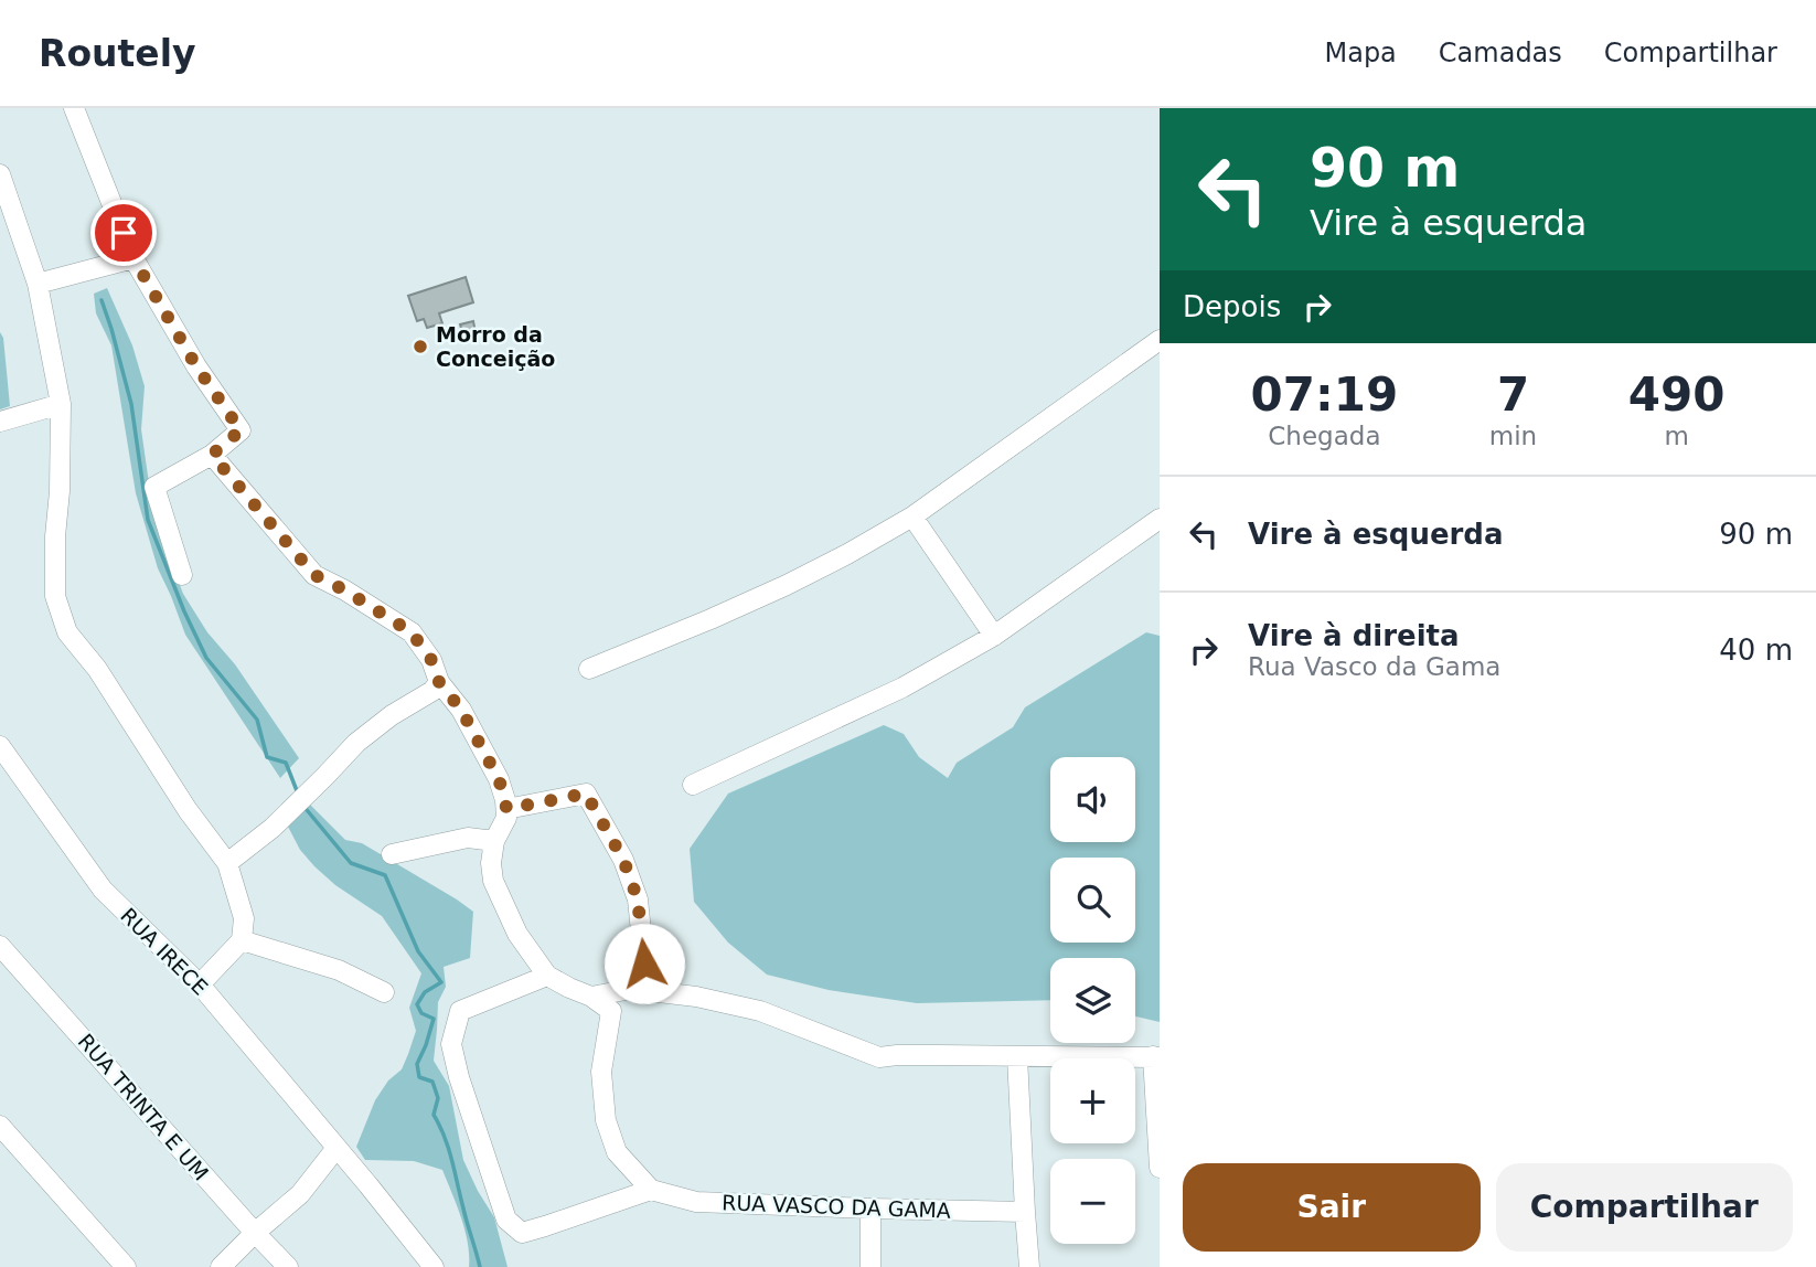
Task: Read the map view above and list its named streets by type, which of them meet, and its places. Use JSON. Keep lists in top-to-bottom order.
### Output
{
  "streets": {
    "street": ["RUA IRECE", "RUA TRINTA E UM", "RUA VASCO DA GAMA"]
  },
  "places": ["Morro da Conceição"],
  "page": {
    "header": "Routely",
    "nav": ["Mapa", "Camadas", "Compartilhar"],
    "turn": ["90 m", "Vire à esquerda"],
    "then": "Depois",
    "eta": [
      "07:19",
      "Chegada",
      "7",
      "min",
      "490",
      "m"
    ],
    "list": [
      {
        "name": "Vire à esquerda",
        "value": "90 m"
      },
      {
        "name": "Vire à direita",
        "note": "Rua Vasco da Gama",
        "value": "40 m"
      }
    ],
    "map_buttons": ["+", "−"],
    "buttons": ["Sair", "Compartilhar"]
  }
}
